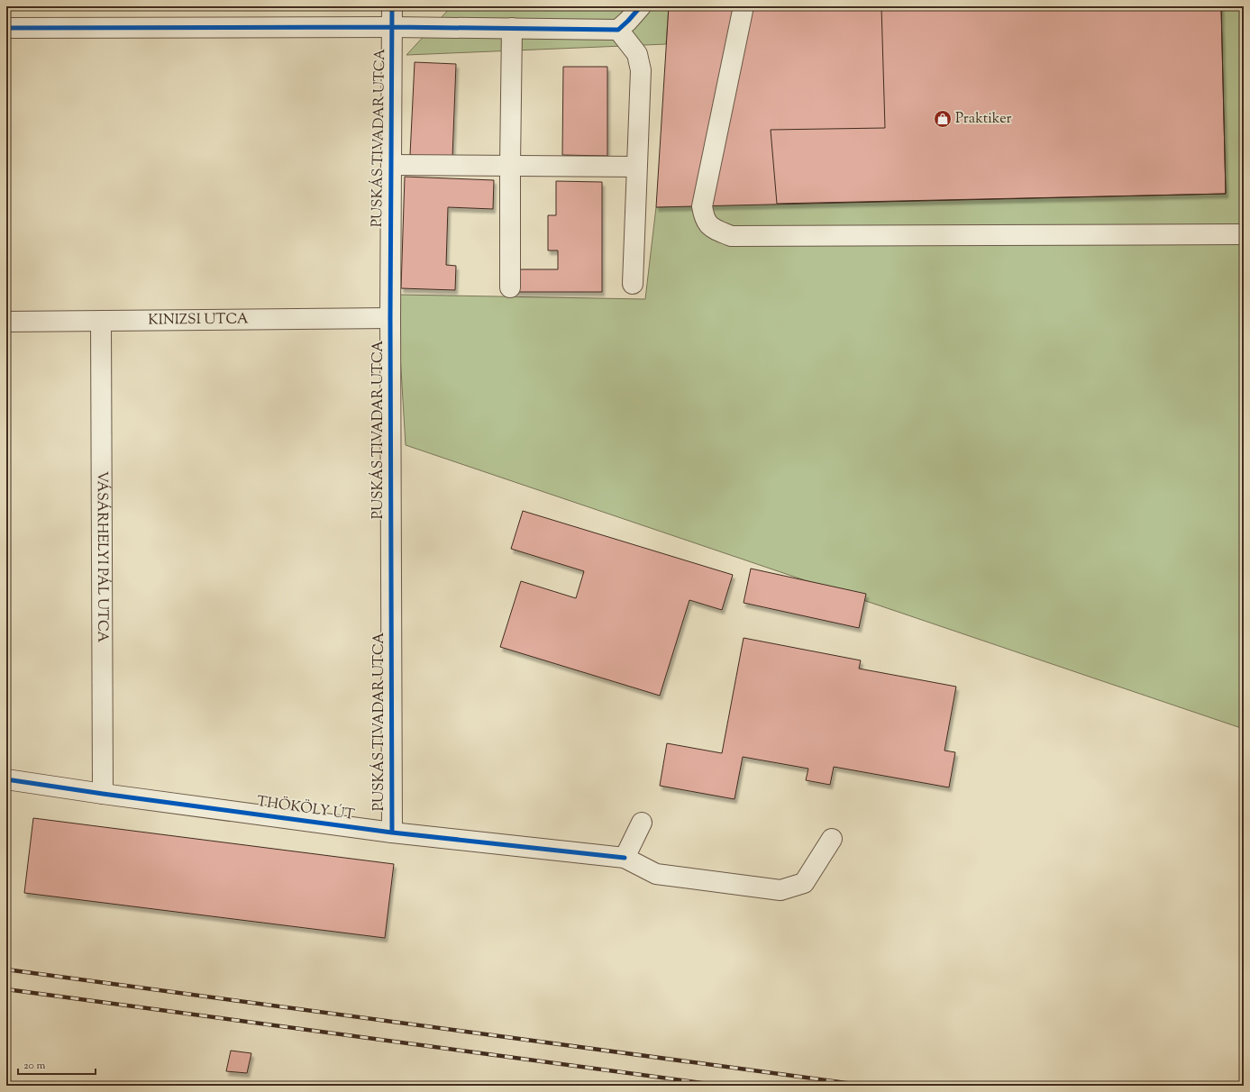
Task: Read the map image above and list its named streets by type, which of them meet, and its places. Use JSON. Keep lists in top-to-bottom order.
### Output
{
  "streets": {
    "street": [
      "PUSKÁS TIVADAR UTCA",
      "KINIZSI UTCA",
      "VÁSÁRHELYI PÁL UTCA",
      "THÖKÖLY ÚT"
    ]
  },
  "crossings": [
    ["PUSKÁS TIVADAR UTCA", "KINIZSI UTCA"],
    ["PUSKÁS TIVADAR UTCA", "THÖKÖLY ÚT"],
    ["KINIZSI UTCA", "VÁSÁRHELYI PÁL UTCA"],
    ["VÁSÁRHELYI PÁL UTCA", "THÖKÖLY ÚT"]
  ],
  "places": {
    "shop": ["Praktiker"]
  },
  "scale_bar": "20 m"
}
